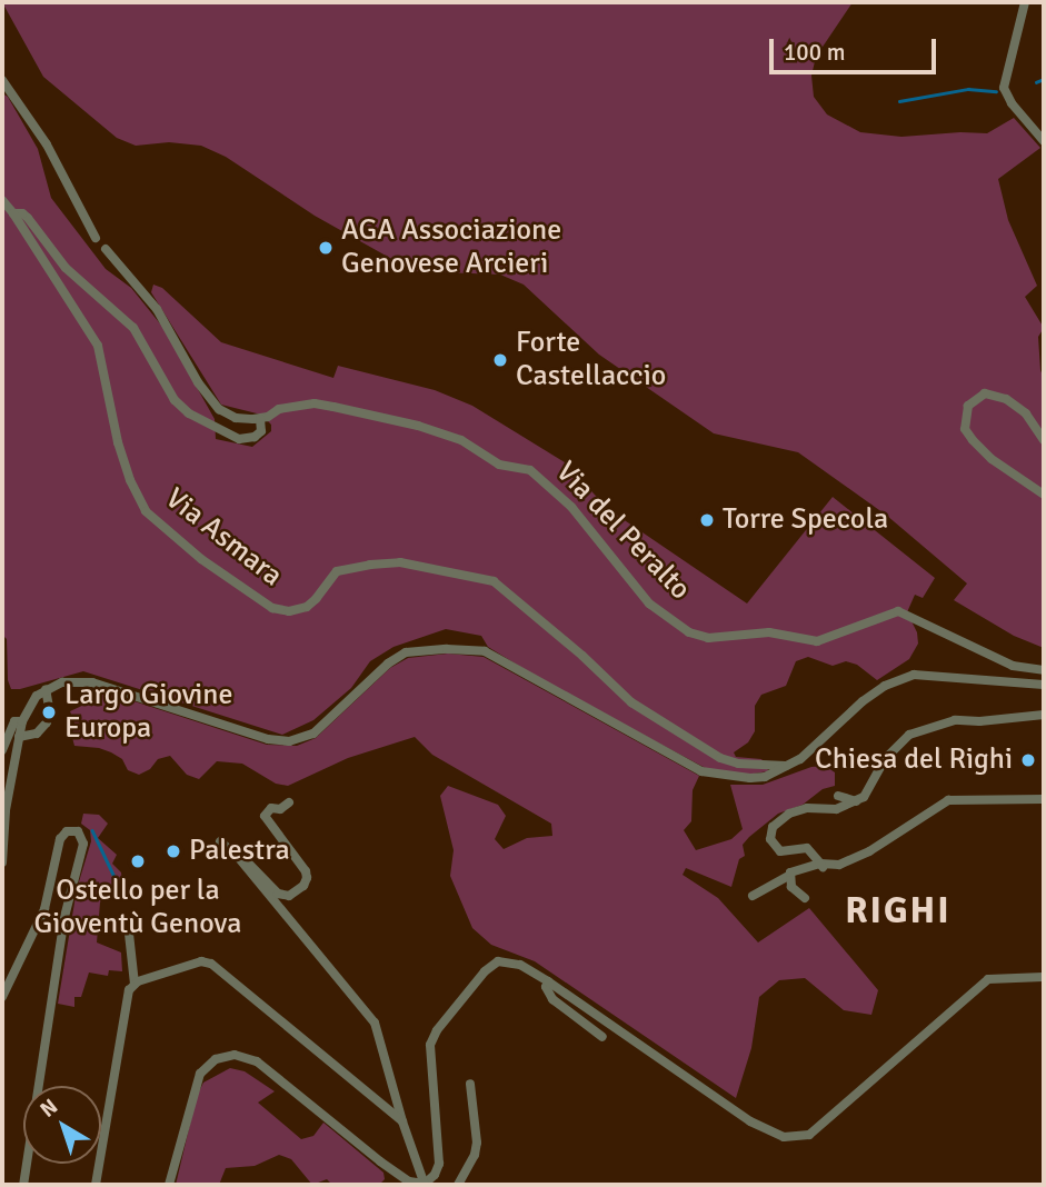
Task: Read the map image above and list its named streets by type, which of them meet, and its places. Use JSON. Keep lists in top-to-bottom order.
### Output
{
  "streets": {
    "street": ["Via del Peralto", "Via Asmara"]
  },
  "districts": ["RIGHI"],
  "places": [
    "AGA Associazione Genovese Arcieri",
    "Forte Castellaccio",
    "Torre Specola",
    "Largo Giovine Europa",
    "Chiesa del Righi",
    "Palestra",
    "Ostello per la Gioventù Genova"
  ],
  "scale_bar": "100 m",
  "north": "top left"
}
